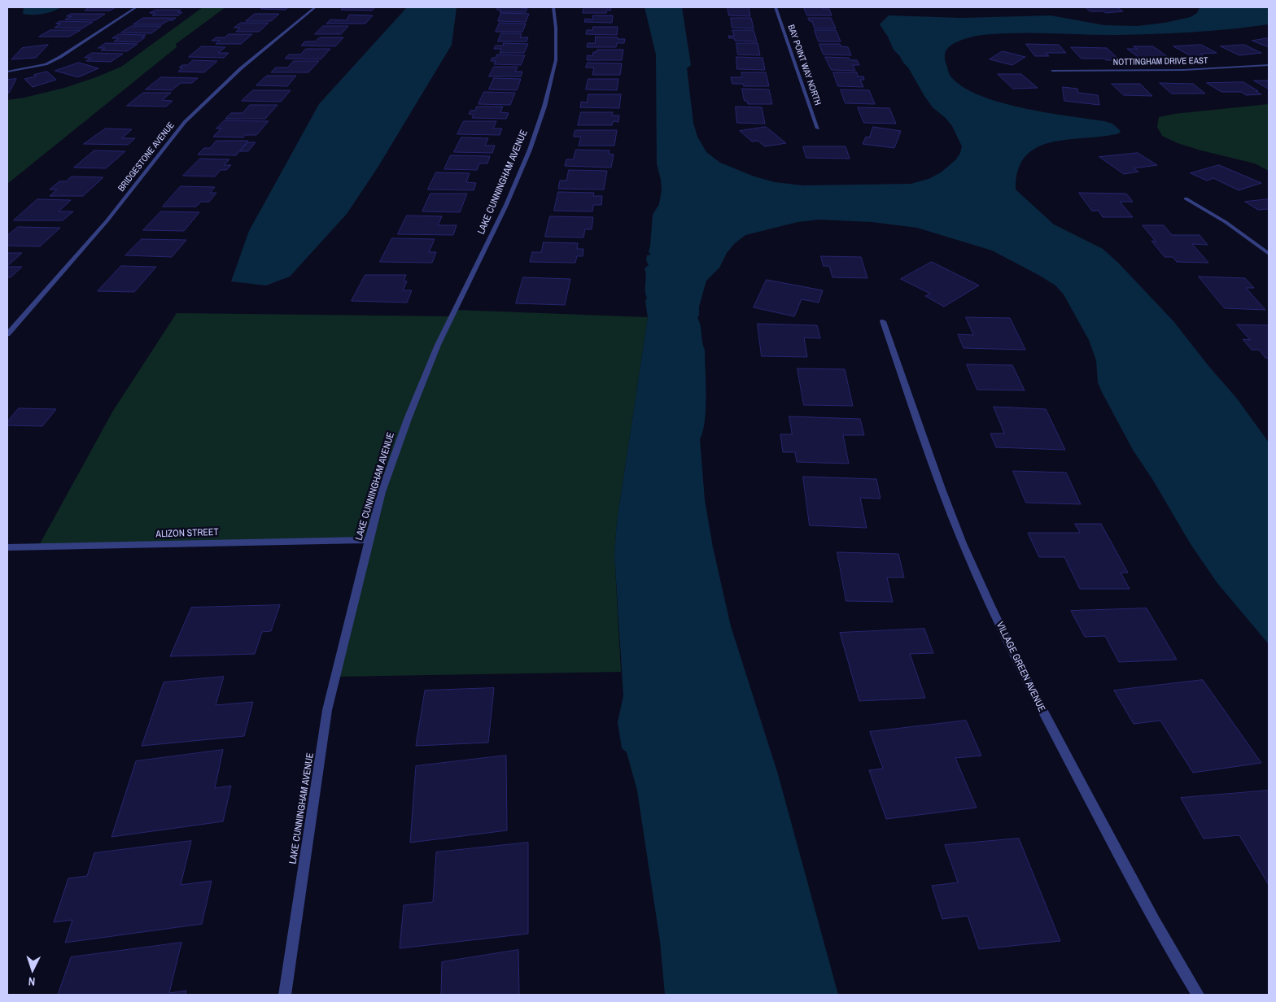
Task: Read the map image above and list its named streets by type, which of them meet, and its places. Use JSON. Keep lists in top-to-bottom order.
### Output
{
  "streets": {
    "street": [
      "NOTTINGHAM DRIVE EAST",
      "BAY POINT WAY NORTH",
      "BRIDGESTONE AVENUE",
      "LAKE CUNNINGHAM AVENUE",
      "ALIZON STREET",
      "VILLAGE GREEN AVENUE"
    ]
  },
  "crossings": [
    ["LAKE CUNNINGHAM AVENUE", "ALIZON STREET"]
  ],
  "north": "bottom"
}
